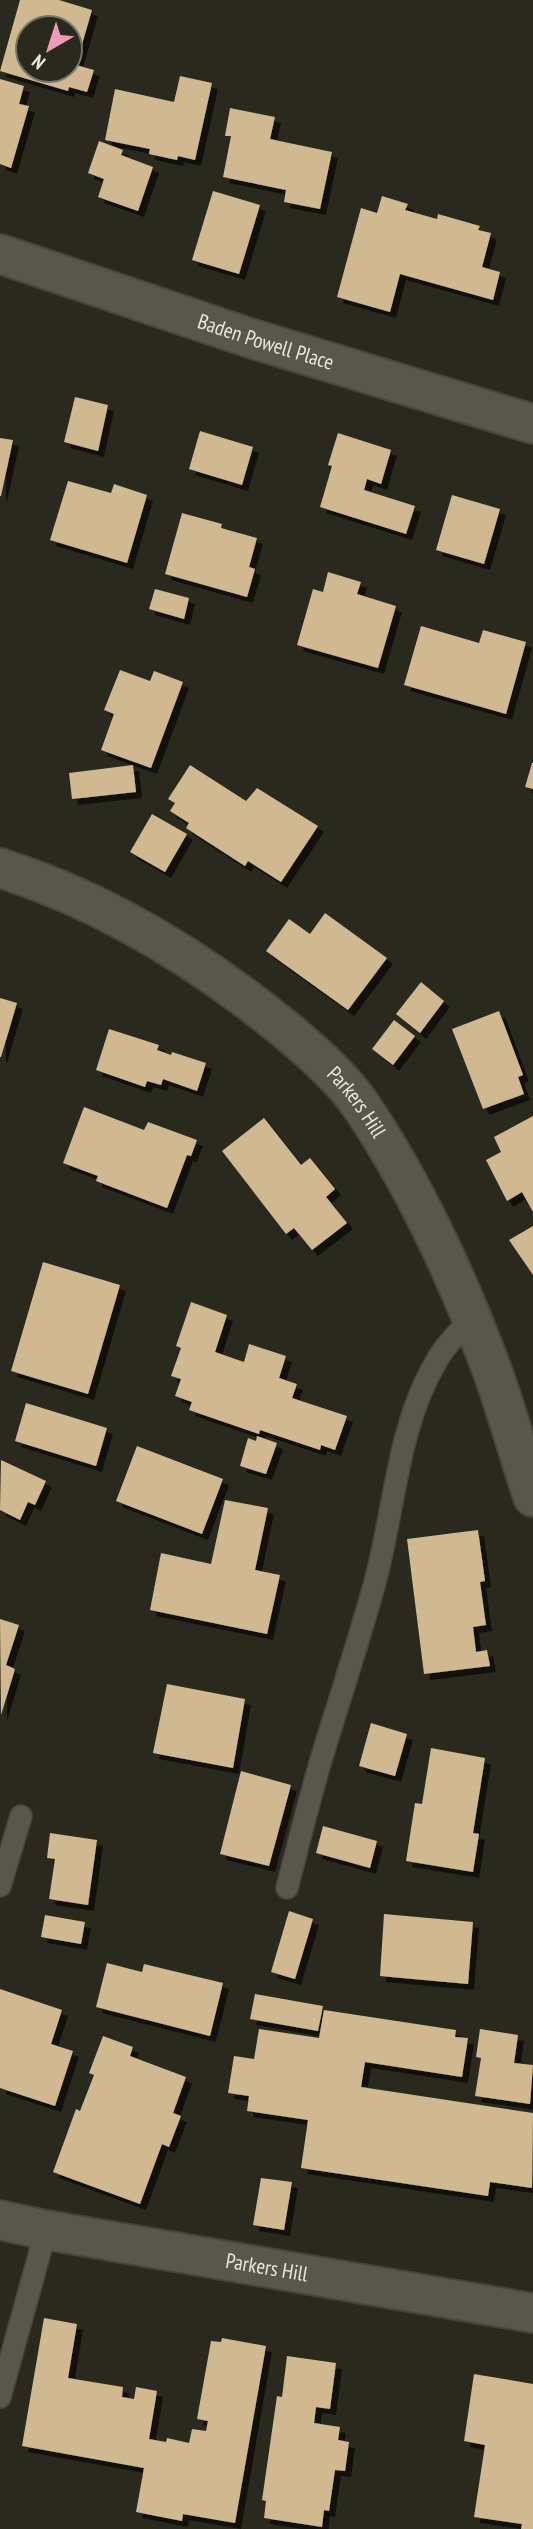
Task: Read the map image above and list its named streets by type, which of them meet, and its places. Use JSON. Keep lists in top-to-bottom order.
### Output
{
  "streets": {
    "street": ["Baden Powell Place", "Parkers Hill"]
  },
  "north": "bottom left"
}
